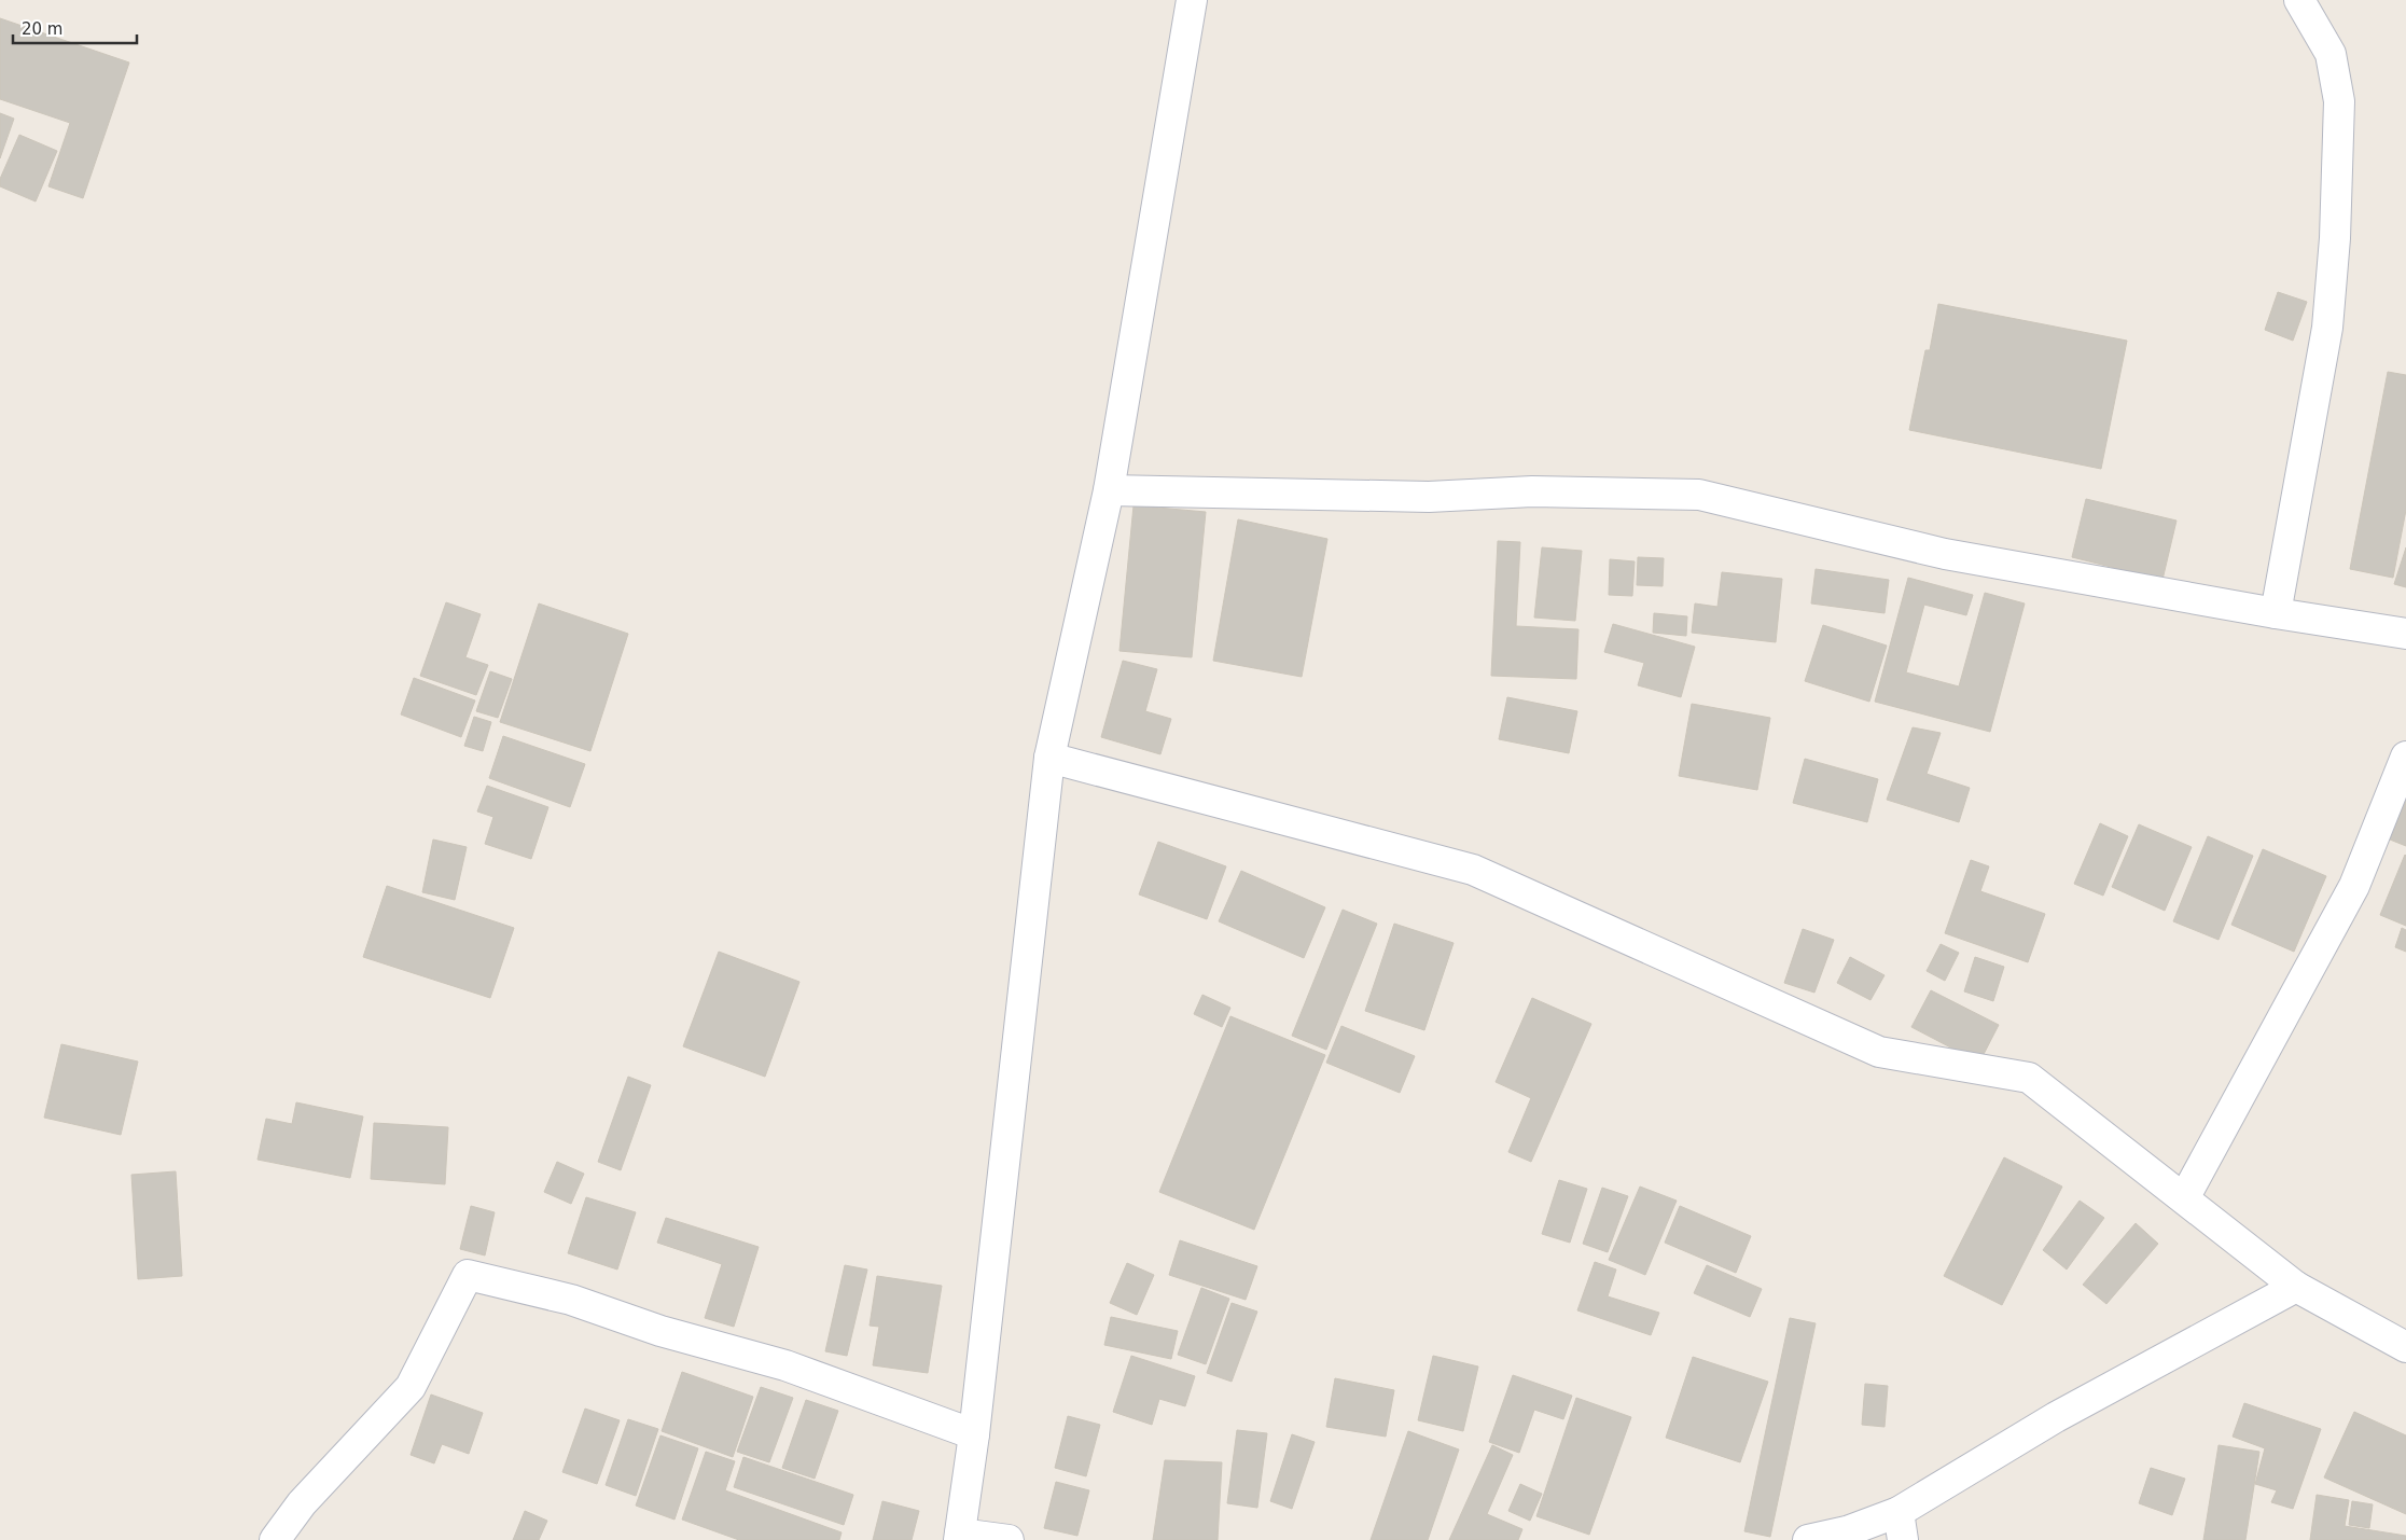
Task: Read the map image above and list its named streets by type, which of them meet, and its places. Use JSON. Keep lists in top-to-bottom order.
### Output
{
  "scale_bar": "20 m"
}
